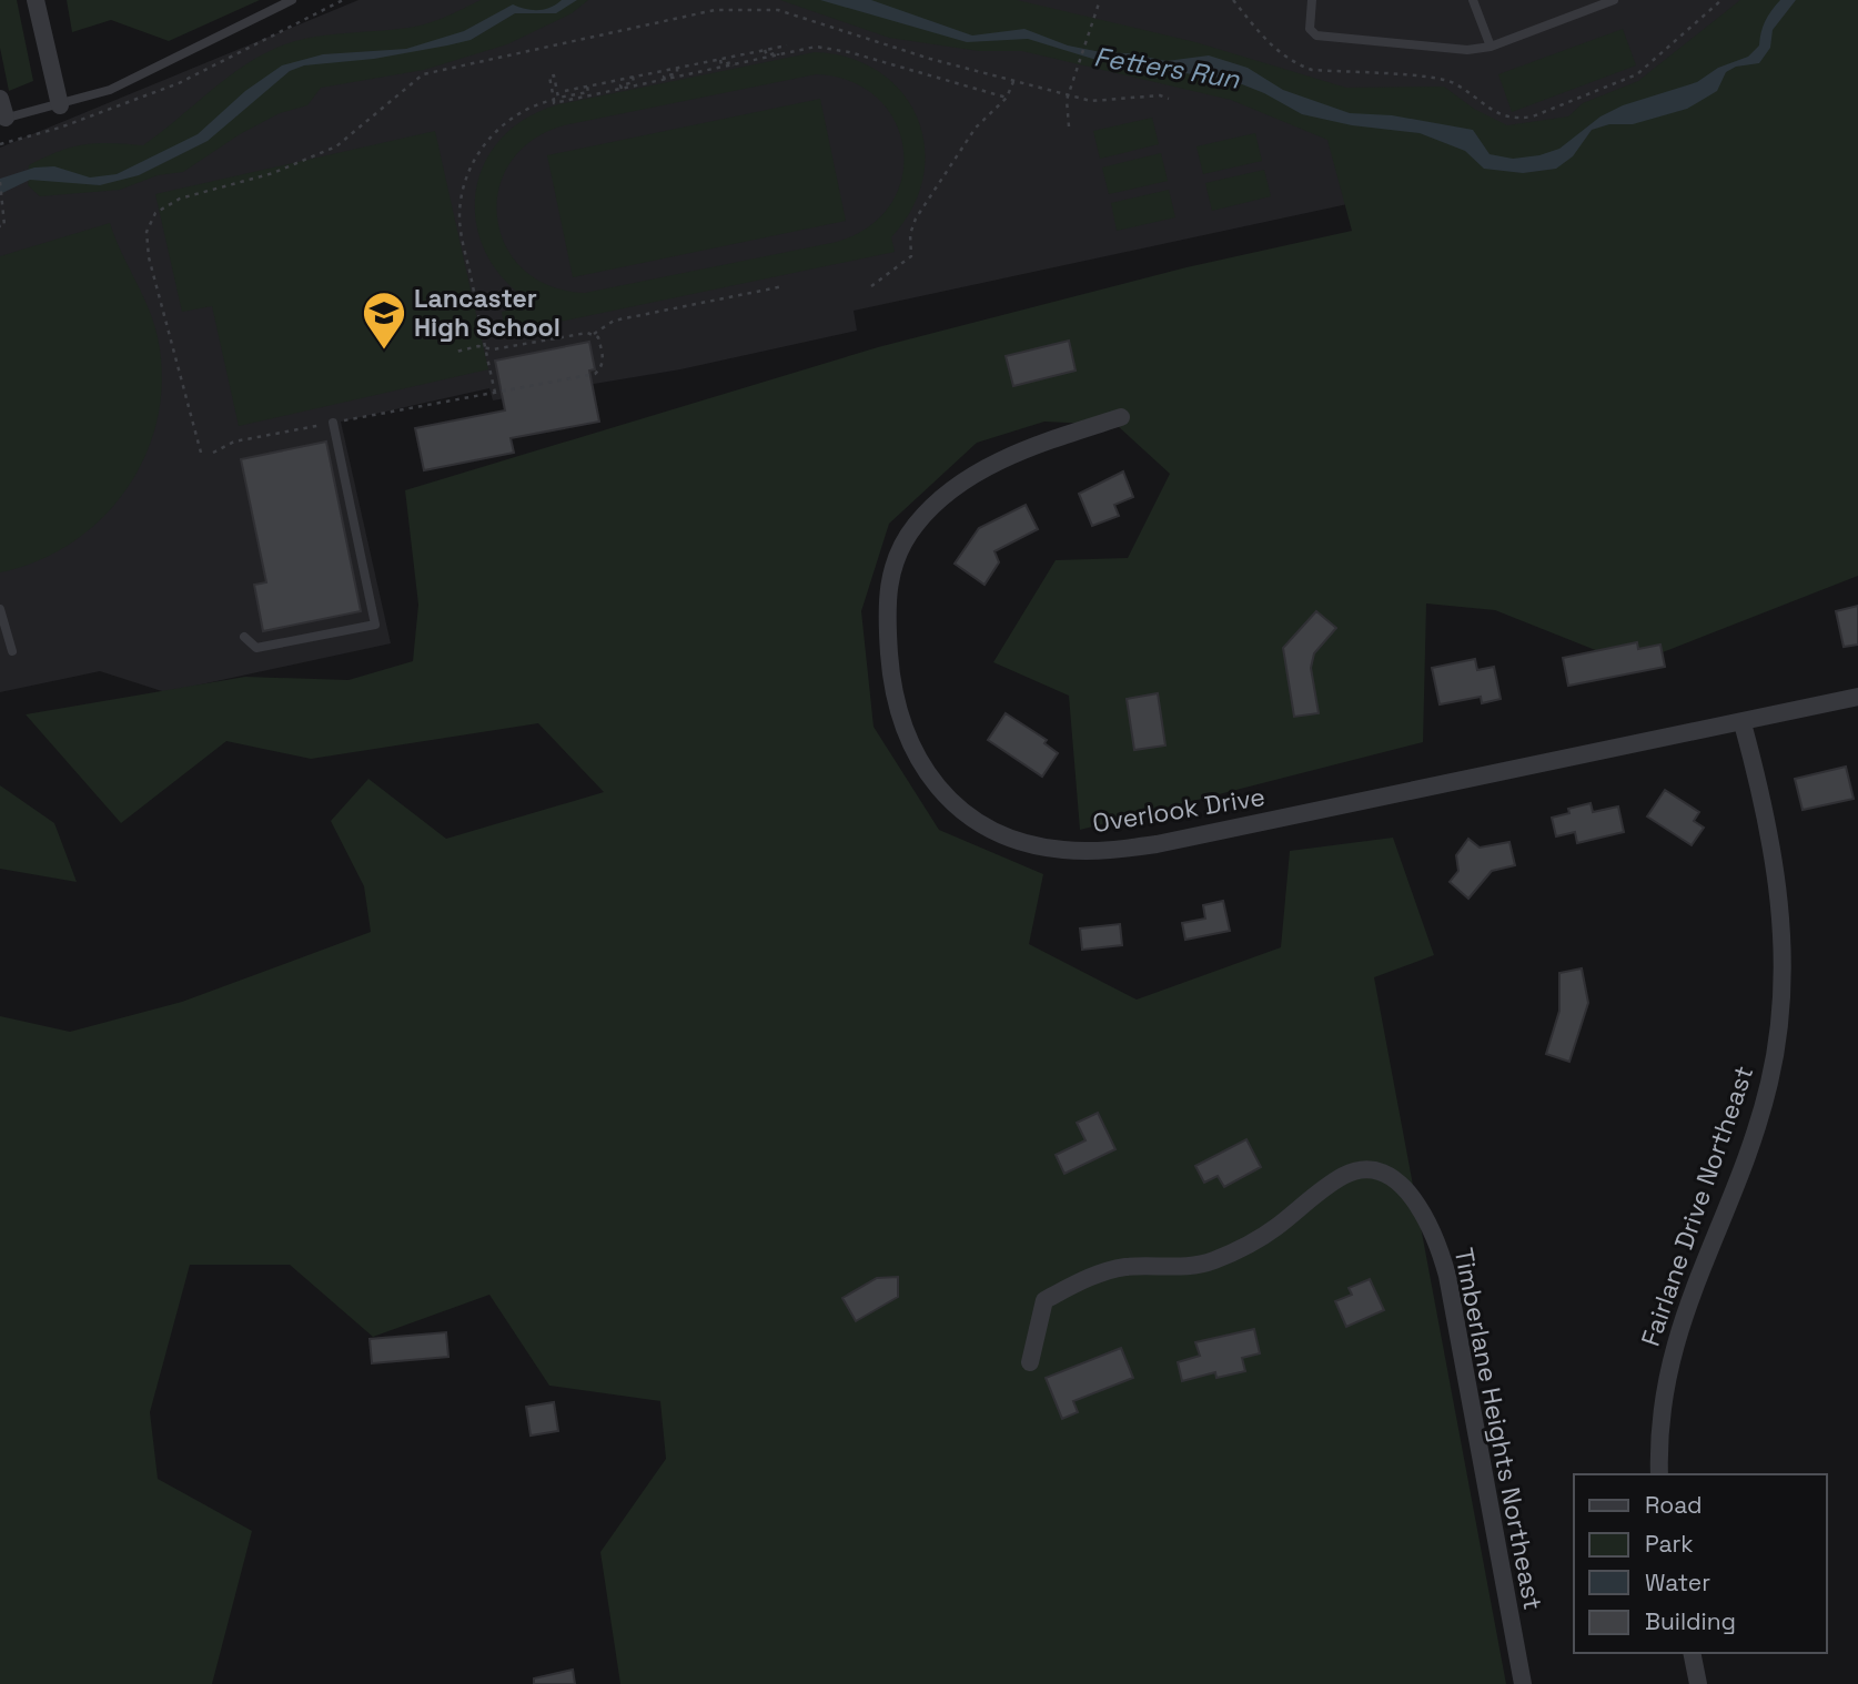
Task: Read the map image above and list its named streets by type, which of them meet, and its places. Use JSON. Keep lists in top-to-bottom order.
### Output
{
  "streets": {
    "street": ["Overlook Drive", "Fairlane Drive Northeast", "Timberlane Heights Northeast"]
  },
  "crossings": [
    ["Overlook Drive", "Fairlane Drive Northeast"]
  ],
  "water": ["Fetters Run"],
  "places": {
    "school or university": ["Lancaster High School"]
  },
  "legend": [
    "Road",
    "Park",
    "Water",
    "Building"
  ]
}
